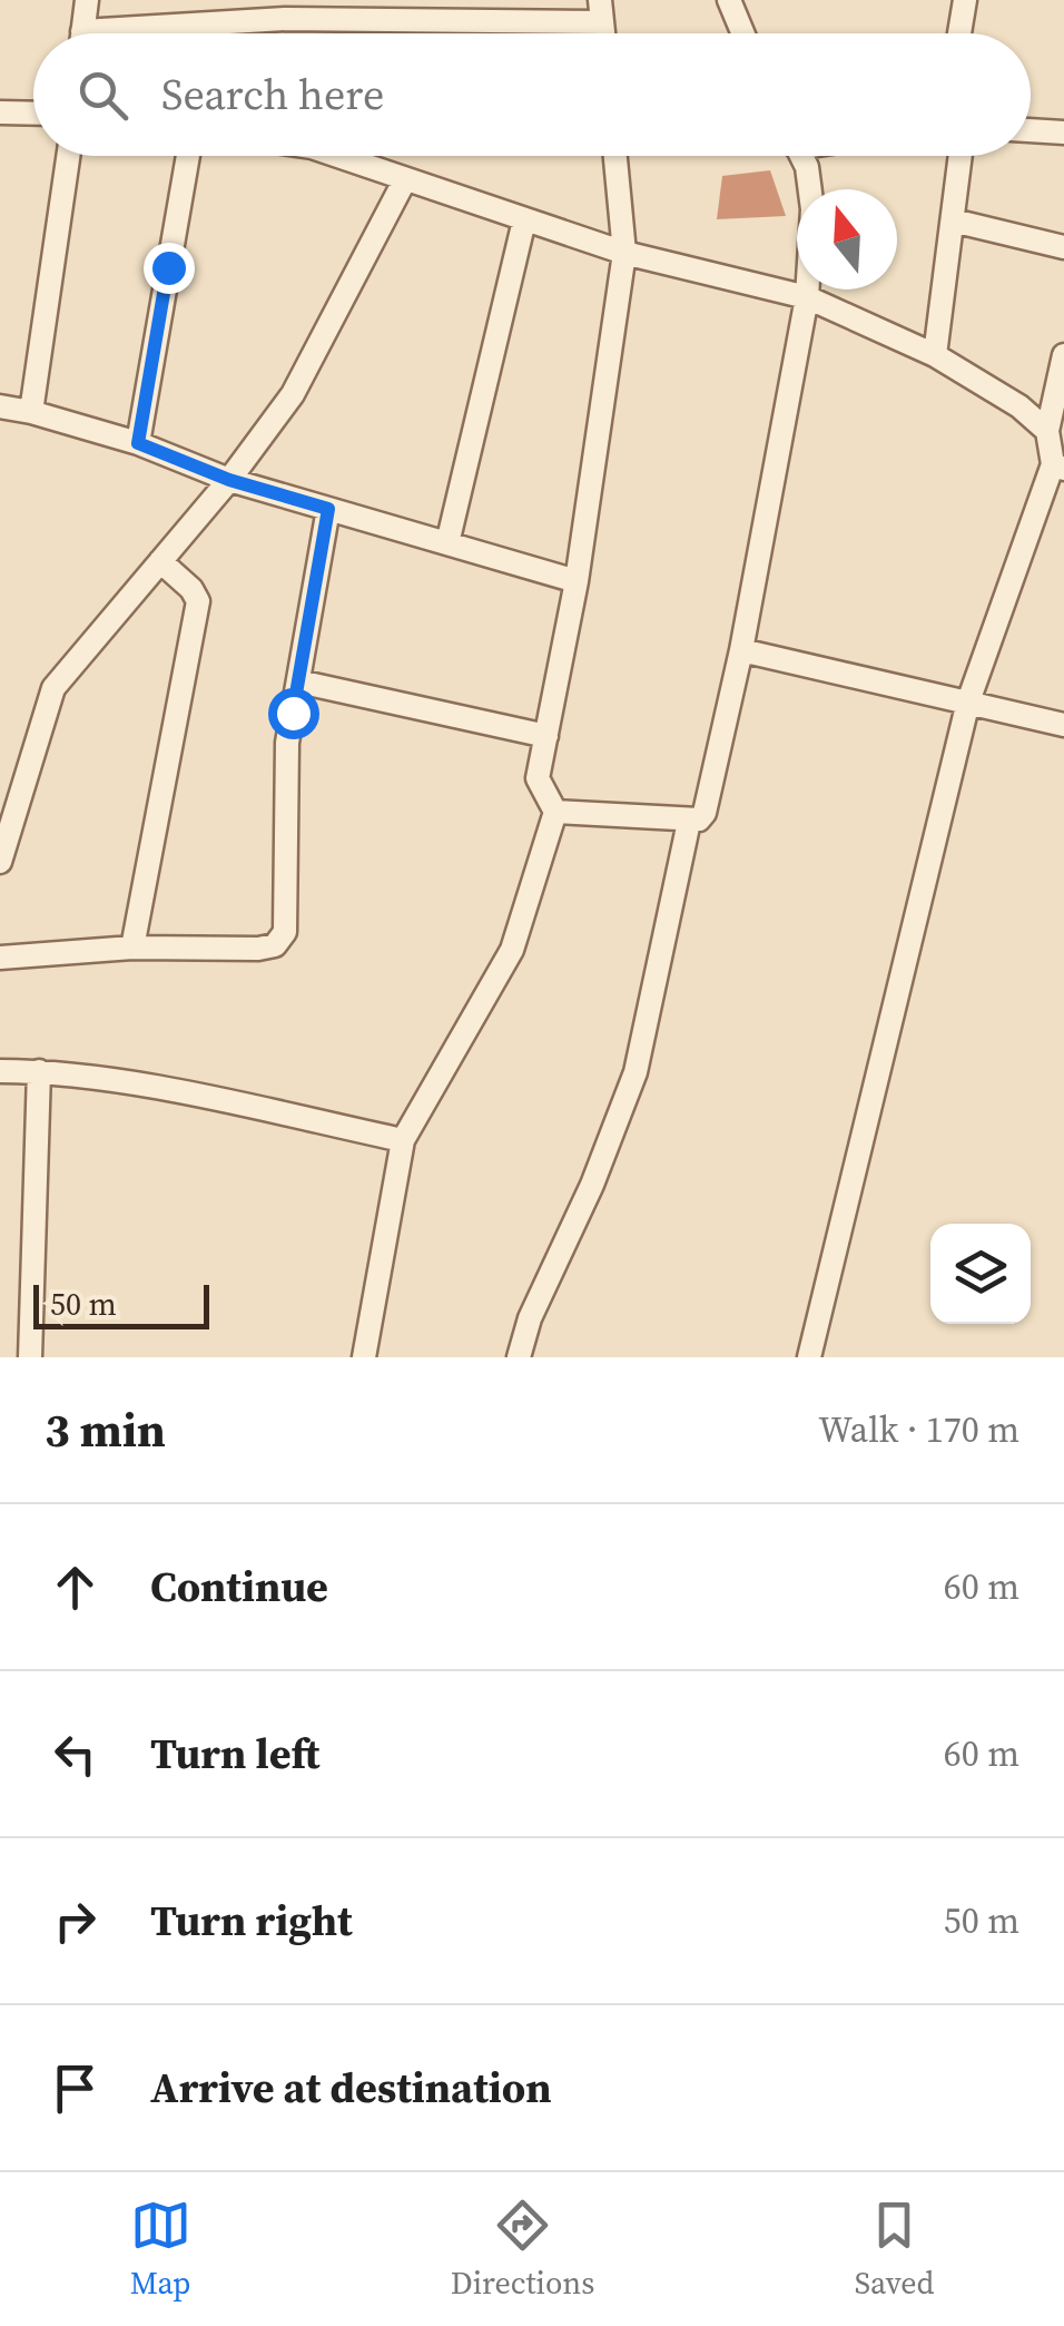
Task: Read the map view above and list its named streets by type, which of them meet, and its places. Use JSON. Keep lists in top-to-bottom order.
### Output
{
  "scale_bar": "50 m",
  "north": "top",
  "page": {
    "search": "Search here",
    "scale": "50 m",
    "heading": ["3 min", "Walk · 170 m"],
    "list": [
      ["Continue", "60 m"],
      ["Turn left", "60 m"],
      ["Turn right", "50 m"],
      "Arrive at destination"
    ],
    "nav": ["Map", "Directions", "Saved"]
  }
}
